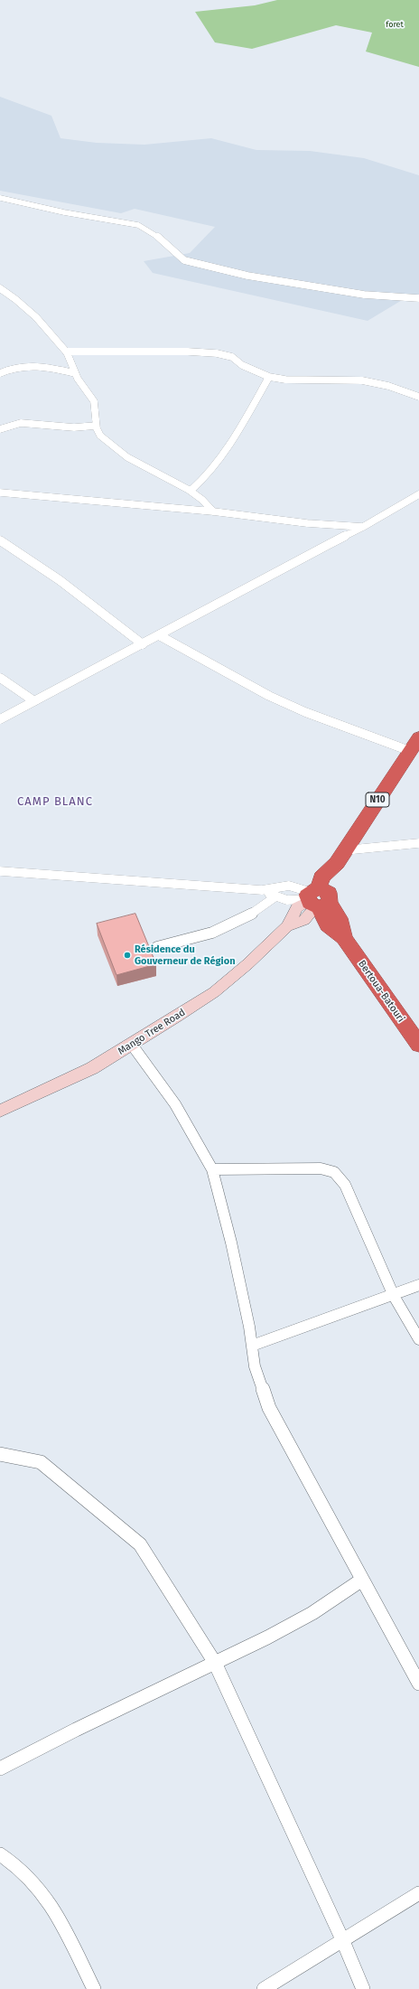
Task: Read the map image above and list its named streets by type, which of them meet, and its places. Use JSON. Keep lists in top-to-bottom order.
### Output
{
  "streets": {
    "highway": ["N10", "Bertoua-Batouri"],
    "main road": ["Mango Tree Road"]
  },
  "crossings": [
    ["Bertoua-Batouri", "Mango Tree Road"]
  ],
  "districts": ["CAMP BLANC"],
  "parks": ["foret"],
  "places": ["Résidence du Gouverneur de Région"]
}
